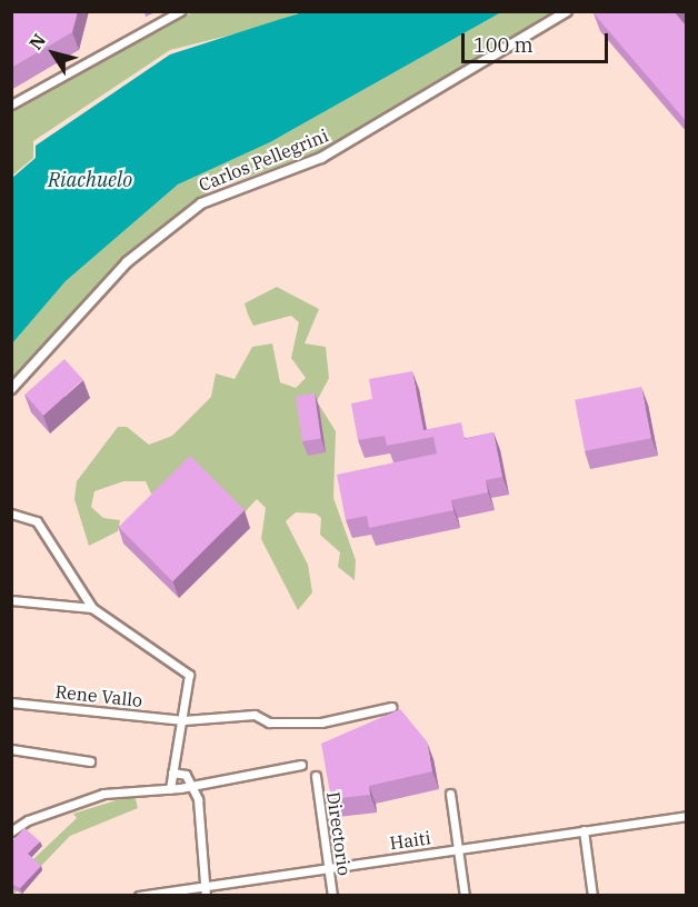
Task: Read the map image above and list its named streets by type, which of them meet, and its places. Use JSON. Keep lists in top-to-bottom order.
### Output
{
  "streets": {
    "street": [
      "Carlos Pellegrini",
      "Rene Vallo",
      "Directorio",
      "Haiti"
    ]
  },
  "crossings": [
    ["Directorio", "Haiti"]
  ],
  "water": ["Riachuelo"],
  "scale_bar": "100 m",
  "north": "top left"
}
